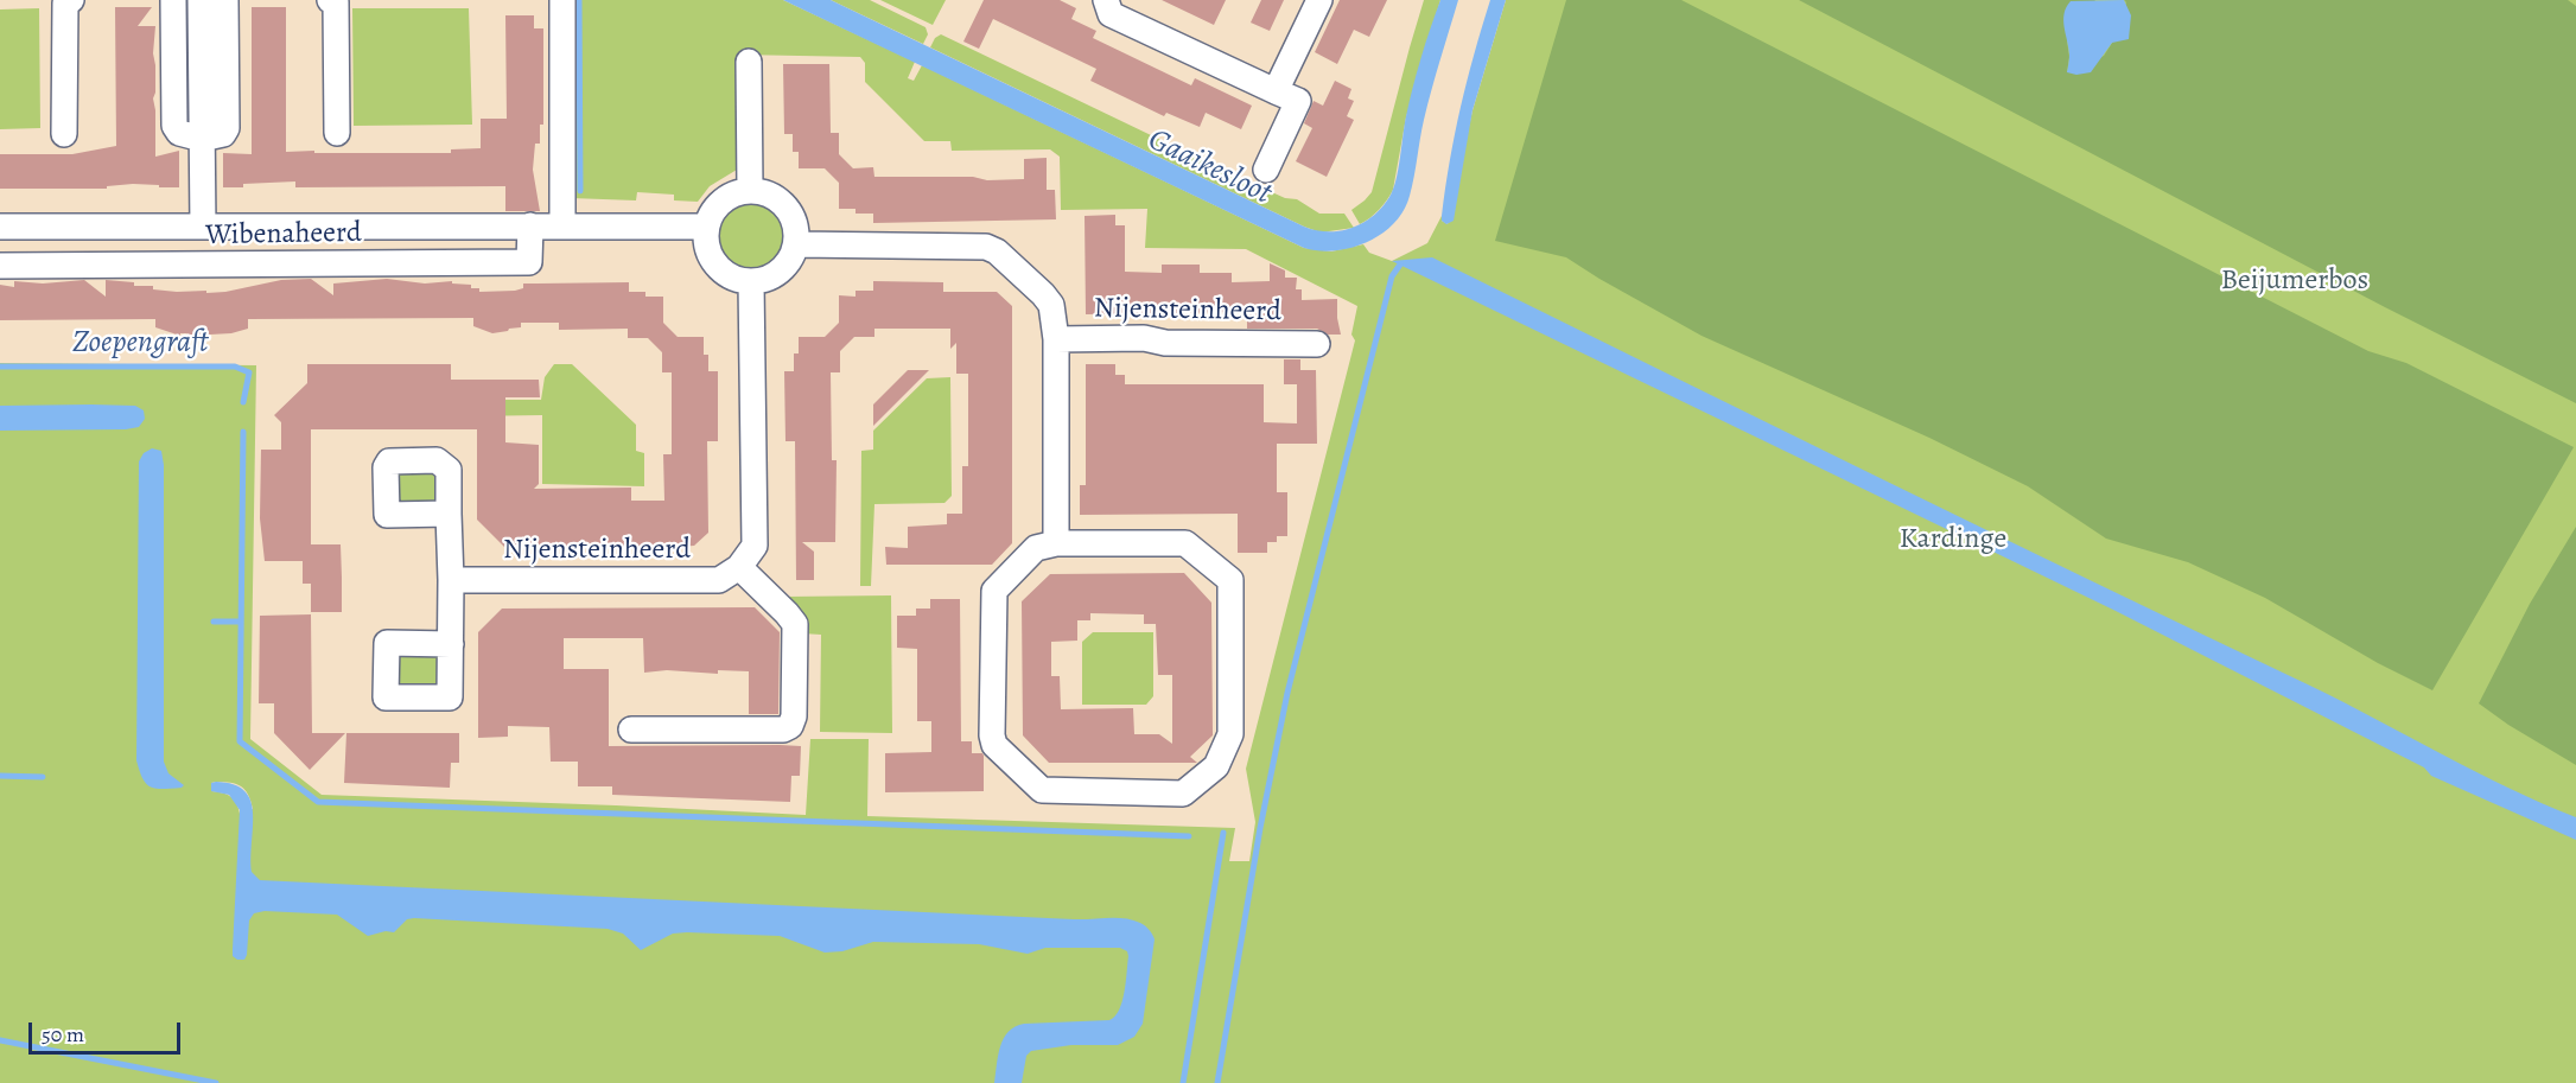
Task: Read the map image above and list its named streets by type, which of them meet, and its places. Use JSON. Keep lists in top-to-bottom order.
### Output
{
  "streets": {
    "street": ["Wibenaheerd", "Nijensteinheerd"]
  },
  "crossings": [
    ["Wibenaheerd", "Nijensteinheerd"]
  ],
  "water": ["Gaaikesloot", "Zoepengraft"],
  "parks": ["Beijumerbos", "Kardinge"],
  "scale_bar": "50 m"
}
